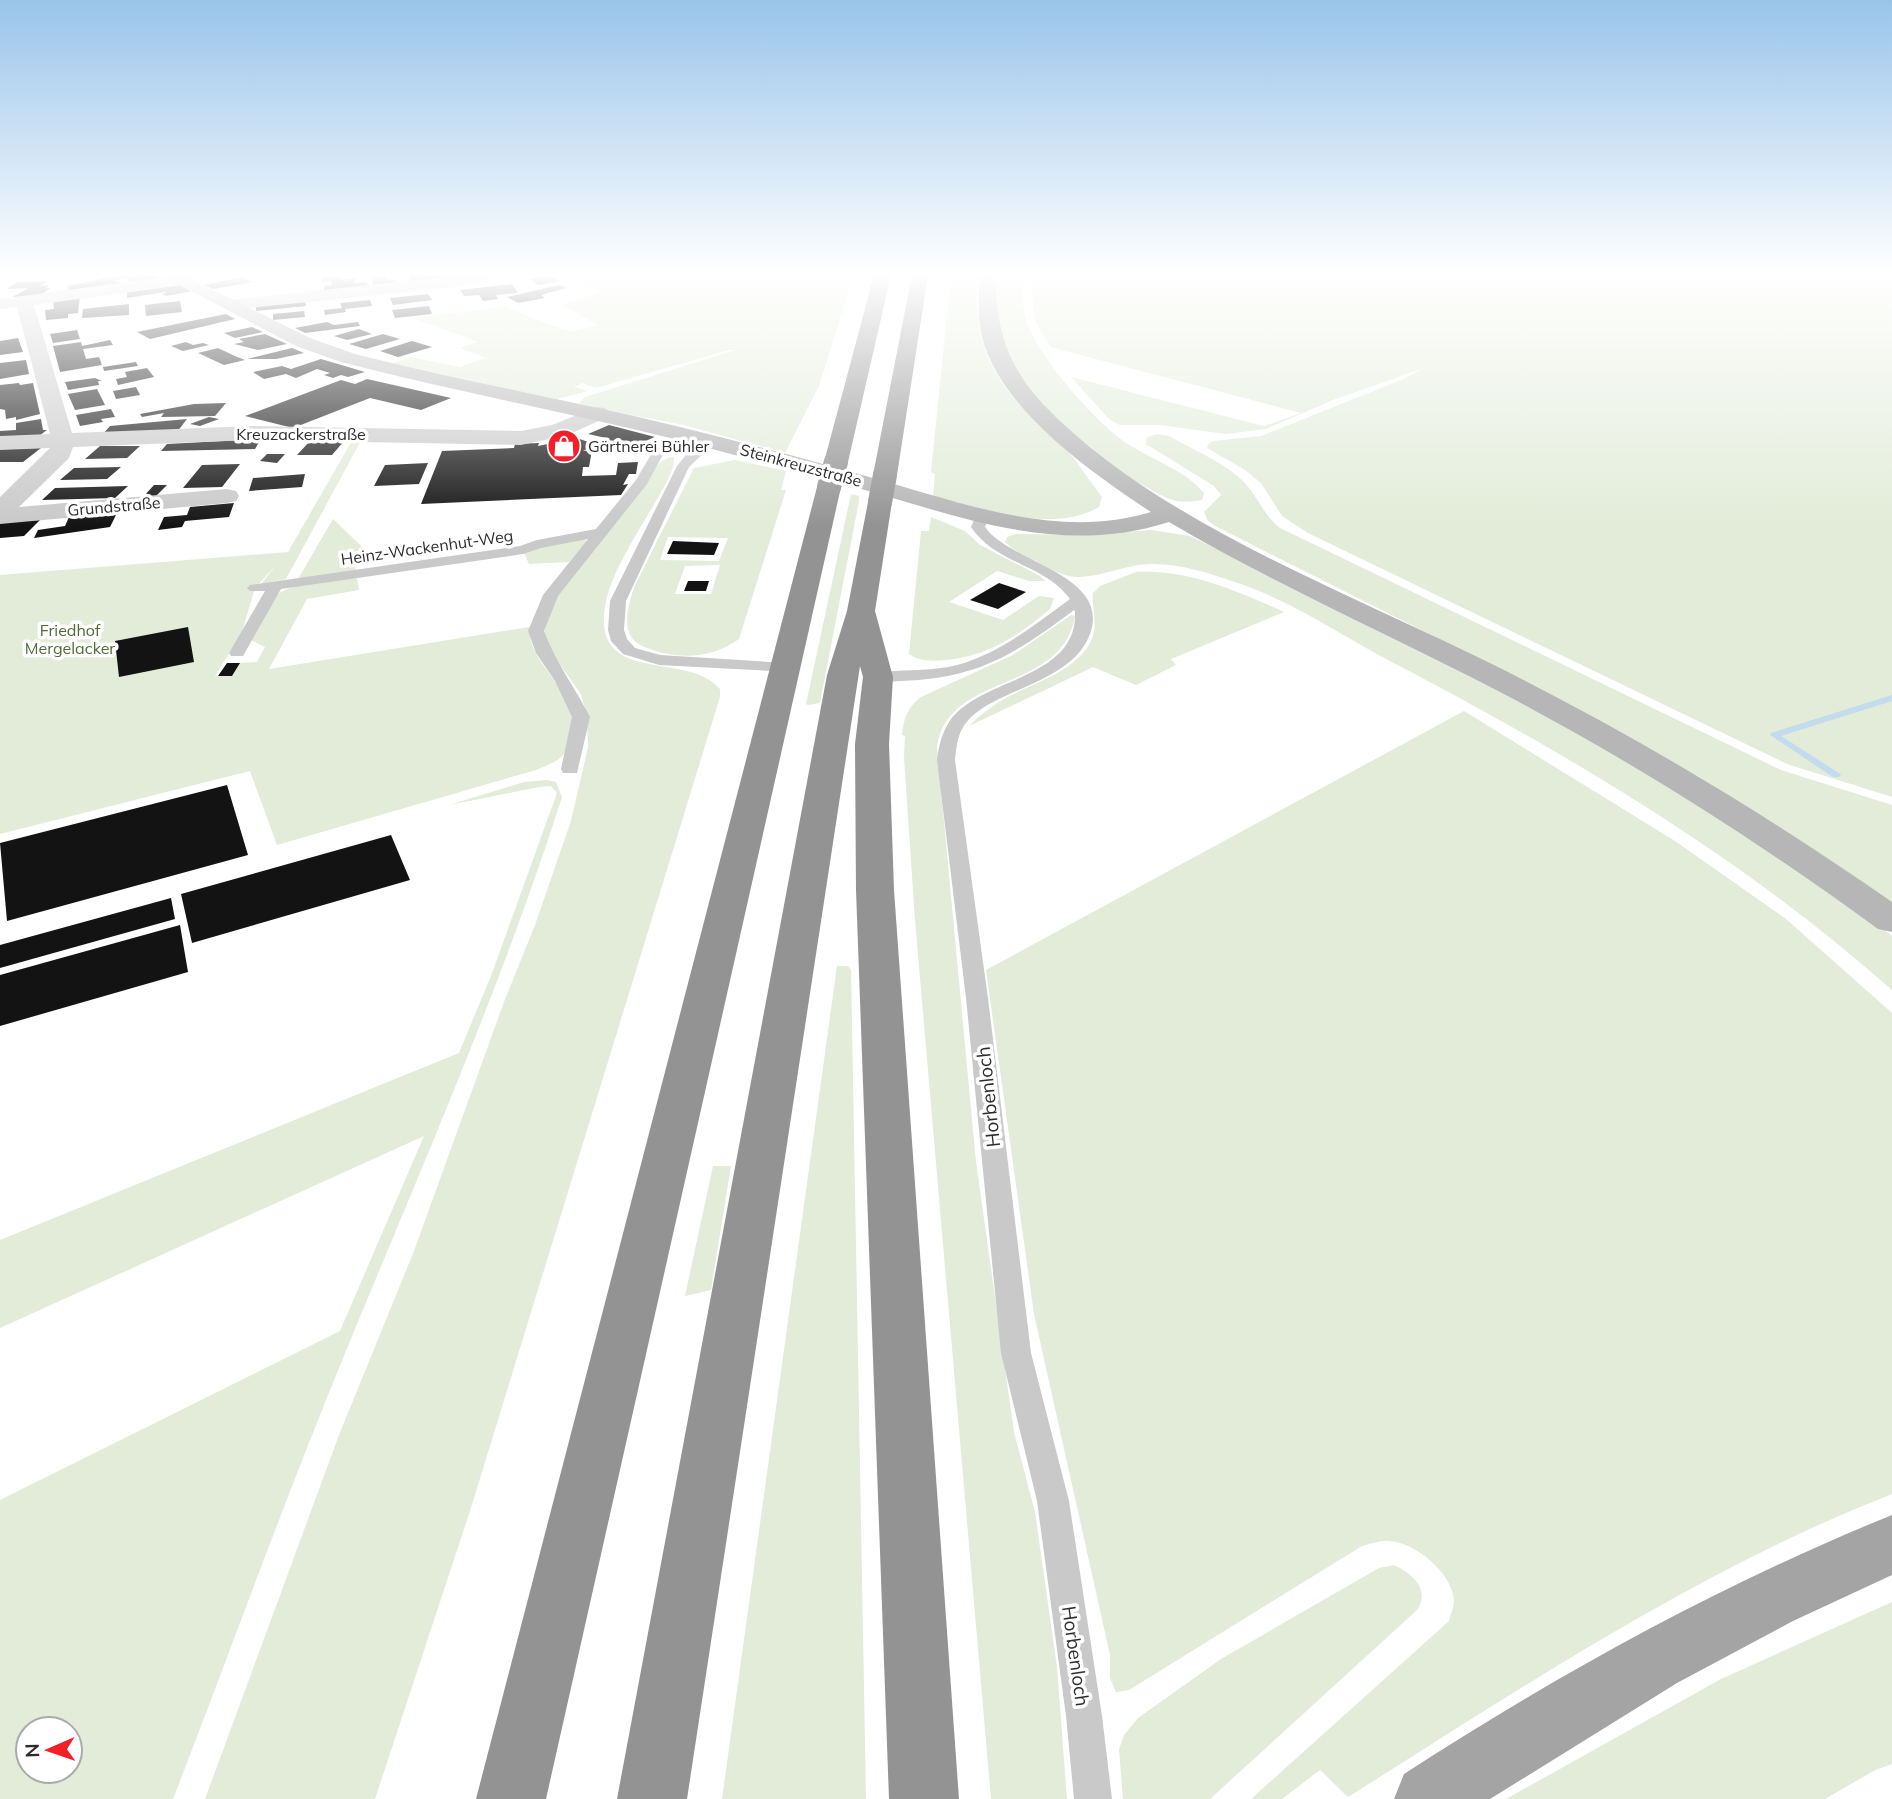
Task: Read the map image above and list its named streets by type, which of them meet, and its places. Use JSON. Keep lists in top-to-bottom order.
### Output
{
  "streets": {
    "street": ["Kreuzackerstraße", "Steinkreuzstraße", "Grundstraße"],
    "lane": ["Heinz-Wackenhut-Weg", "Horbenloch"]
  },
  "crossings": [
    ["Kreuzackerstraße", "Steinkreuzstraße"]
  ],
  "parks": ["Friedhof Mergelacker"],
  "places": {
    "shop": ["Gärtnerei Bühler"]
  },
  "north": "left"
}
